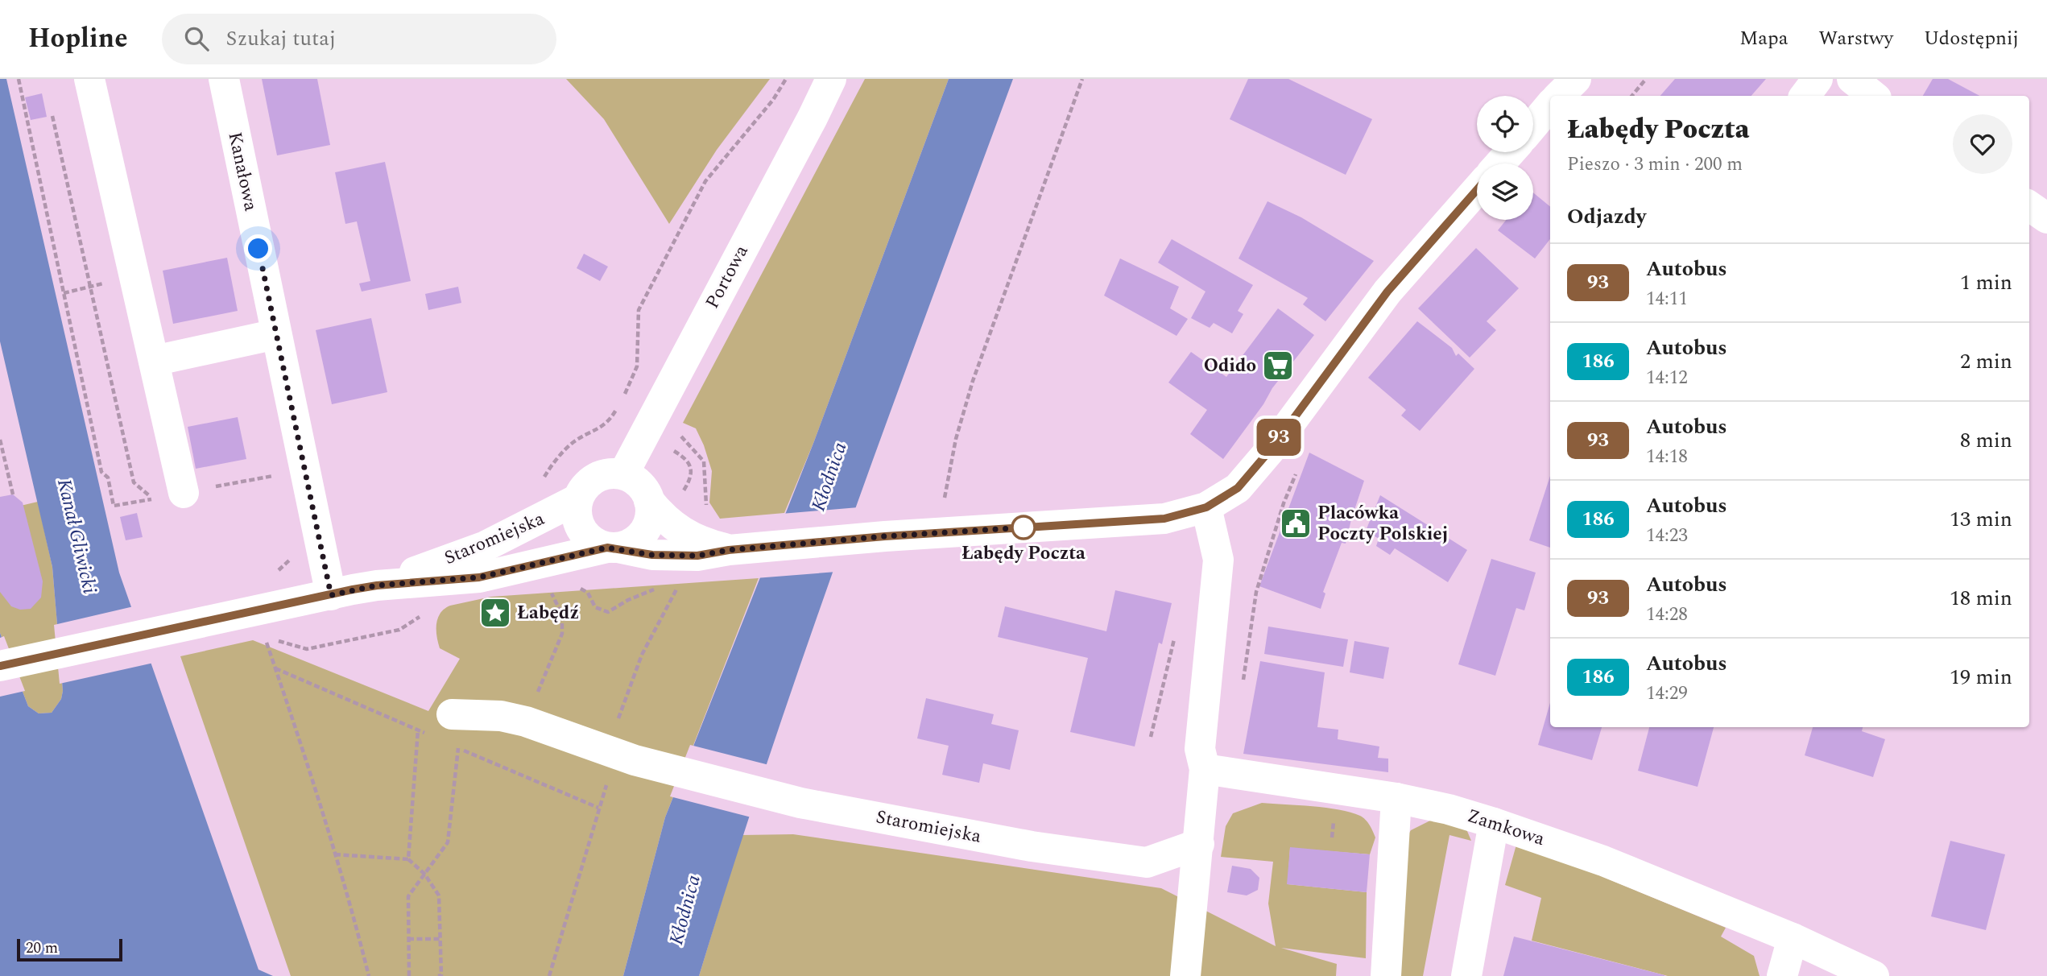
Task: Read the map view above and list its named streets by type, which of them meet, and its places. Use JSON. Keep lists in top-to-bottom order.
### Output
{
  "streets": {
    "street": [
      "Kanałowa",
      "Portowa",
      "Staromiejska",
      "Zamkowa"
    ]
  },
  "crossings": [
    ["Kanałowa", "Staromiejska"],
    ["Portowa", "Staromiejska"]
  ],
  "water": ["Kłodnica", "Kanał Gliwicki"],
  "places": {
    "supermarket": ["Odido"],
    "public building": ["Placówka Poczty Polskiej"],
    "other": ["Łabędy Poczta"],
    "place": ["Łabędź"]
  },
  "lines": ["bus line 93"],
  "scale_bar": "20 m",
  "page": {
    "header": "Hopline",
    "search": "Szukaj tutaj",
    "nav": ["Mapa", "Warstwy", "Udostępnij"],
    "on_map": "93",
    "heading": [
      ["Łabędy Poczta", "Pieszo · 3 min · 200 m"],
      "Odjazdy"
    ],
    "list": [
      {
        "mark": "93",
        "name": "Autobus",
        "note": "14:11",
        "value": "1 min"
      },
      {
        "mark": "186",
        "name": "Autobus",
        "note": "14:12",
        "value": "2 min"
      },
      {
        "mark": "93",
        "name": "Autobus",
        "note": "14:18",
        "value": "8 min"
      },
      {
        "mark": "186",
        "name": "Autobus",
        "note": "14:23",
        "value": "13 min"
      },
      {
        "mark": "93",
        "name": "Autobus",
        "note": "14:28",
        "value": "18 min"
      },
      {
        "mark": "186",
        "name": "Autobus",
        "note": "14:29",
        "value": "19 min"
      }
    ],
    "scale": "20 m"
  }
}
